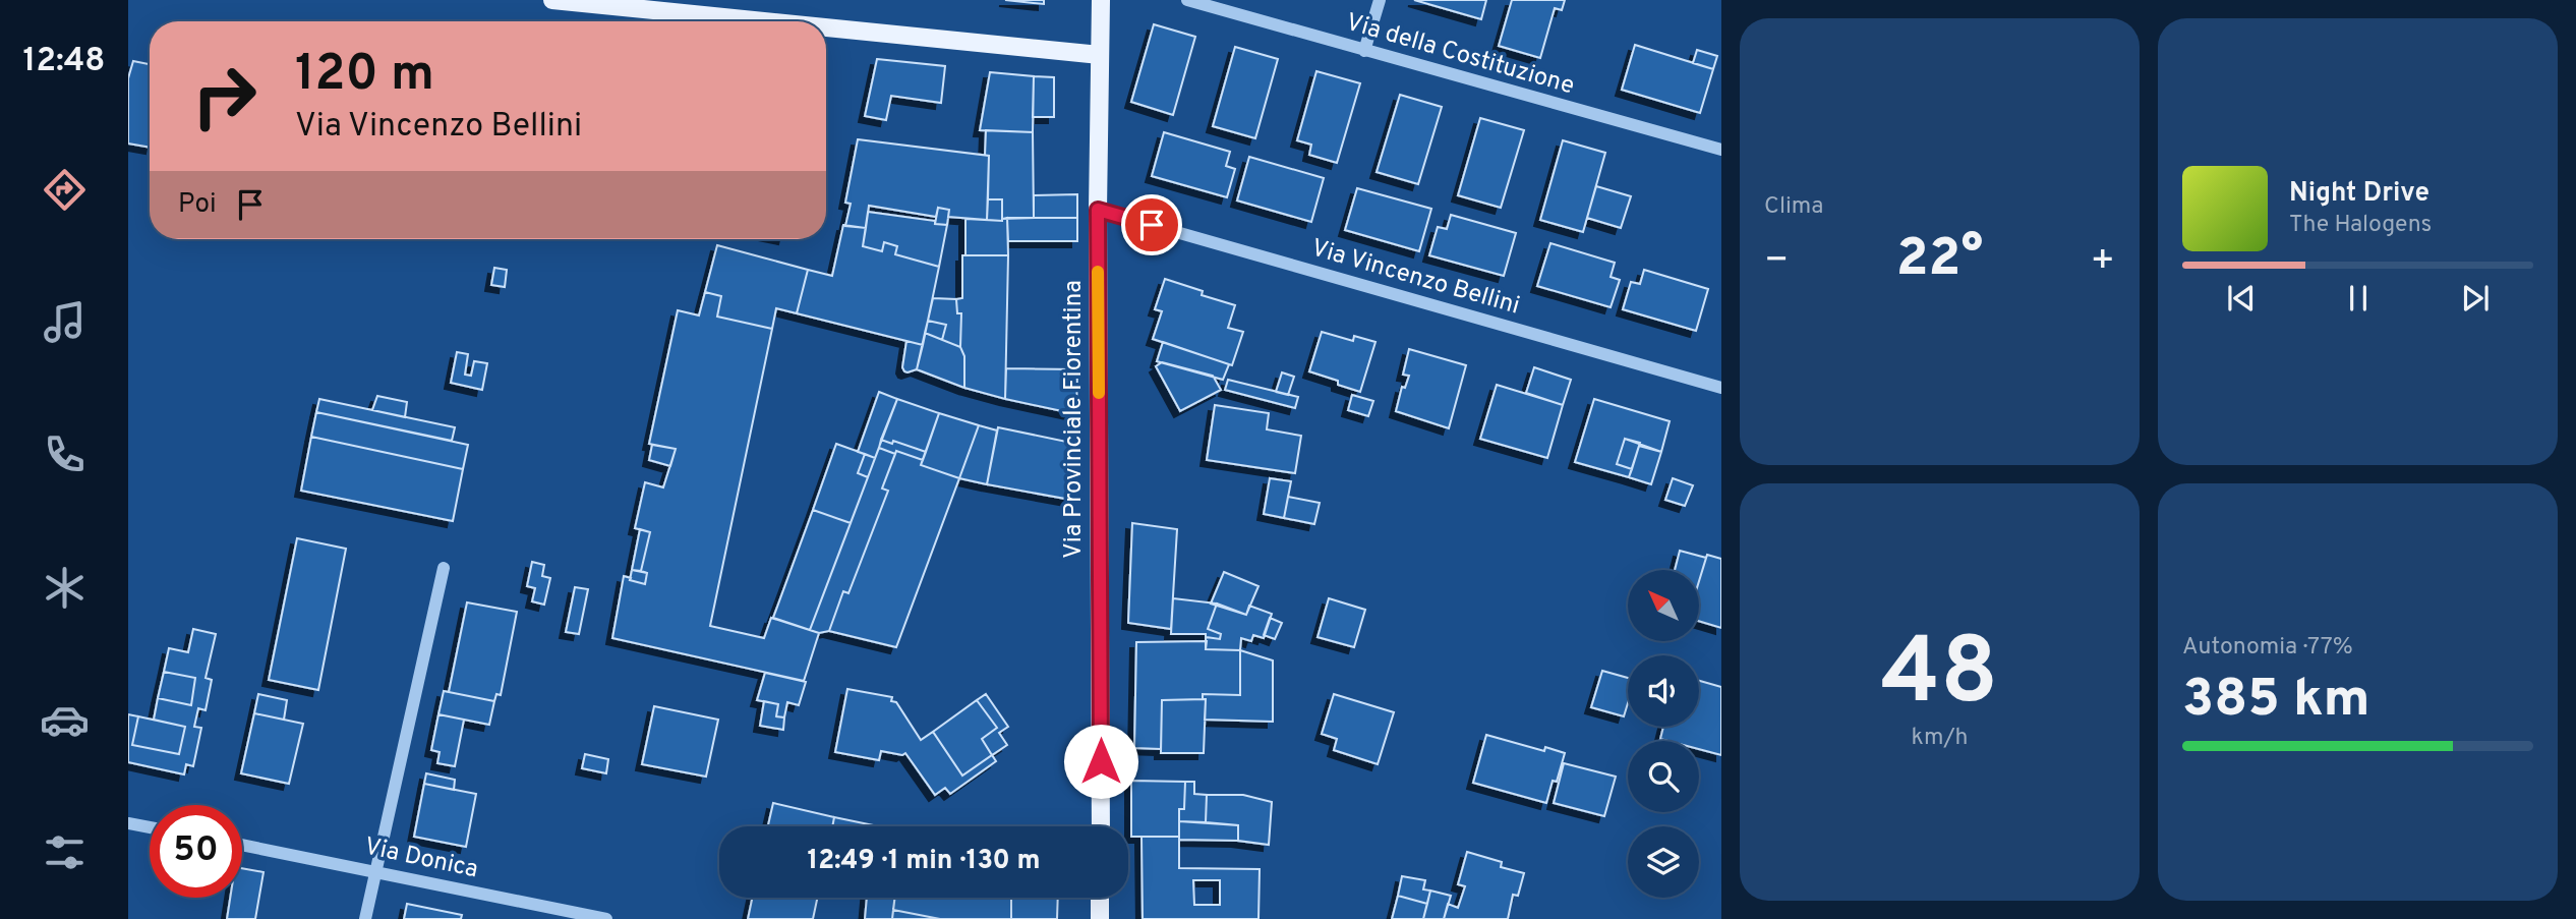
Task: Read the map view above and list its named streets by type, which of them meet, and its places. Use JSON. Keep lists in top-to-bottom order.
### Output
{
  "streets": {
    "main road": ["Via Provinciale Fiorentina"],
    "street": ["Via della Costituzione", "Via Vincenzo Bellini", "Via Donica"]
  },
  "crossings": [
    ["Via Vincenzo Bellini", "Via Provinciale Fiorentina"]
  ],
  "north": "top left",
  "page": {
    "tabs": "12:48",
    "tile": [
      "Clima",
      ["48", "km/h"],
      ["Autonomia · 77%", "385 km"]
    ],
    "turn": ["120 m", "Via Vincenzo Bellini"],
    "song": ["Night Drive", "The Halogens"],
    "then": "Poi",
    "heat": ["−", "22°", "+"],
    "limit": "50",
    "trip": "12:49 · 1 min · 130 m"
  }
}
